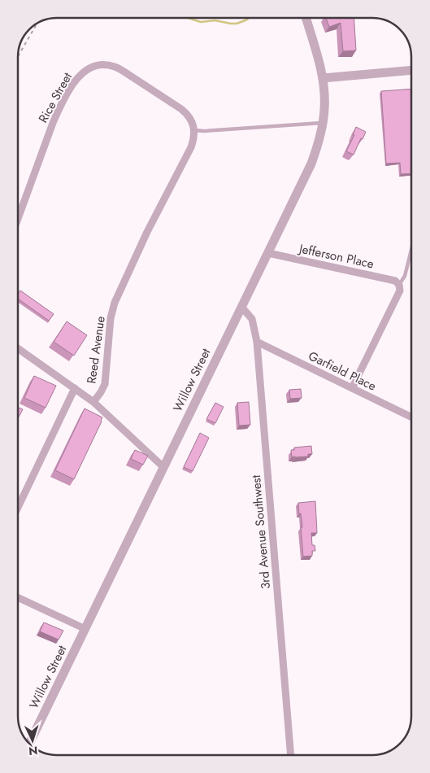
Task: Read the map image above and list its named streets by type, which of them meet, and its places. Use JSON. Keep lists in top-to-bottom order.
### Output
{
  "streets": {
    "street": [
      "Rice Street",
      "Jefferson Place",
      "Reed Avenue",
      "Garfield Place",
      "Willow Street",
      "3rd Avenue Southwest"
    ]
  },
  "crossings": [
    ["Rice Street", "Reed Avenue"],
    ["Jefferson Place", "Willow Street"],
    ["Reed Avenue", "Willow Street"],
    ["Garfield Place", "3rd Avenue Southwest"],
    ["Willow Street", "3rd Avenue Southwest"]
  ],
  "north": "bottom"
}
